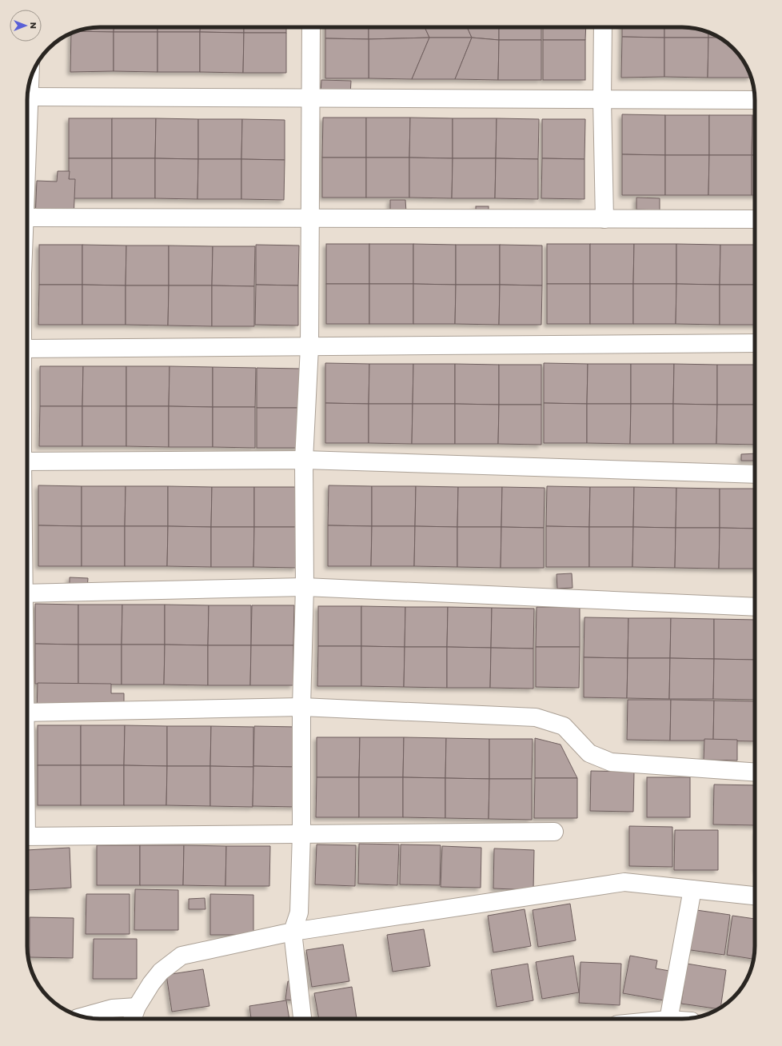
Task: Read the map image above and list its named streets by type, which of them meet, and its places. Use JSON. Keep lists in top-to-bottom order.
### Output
{
  "north": "right"
}
